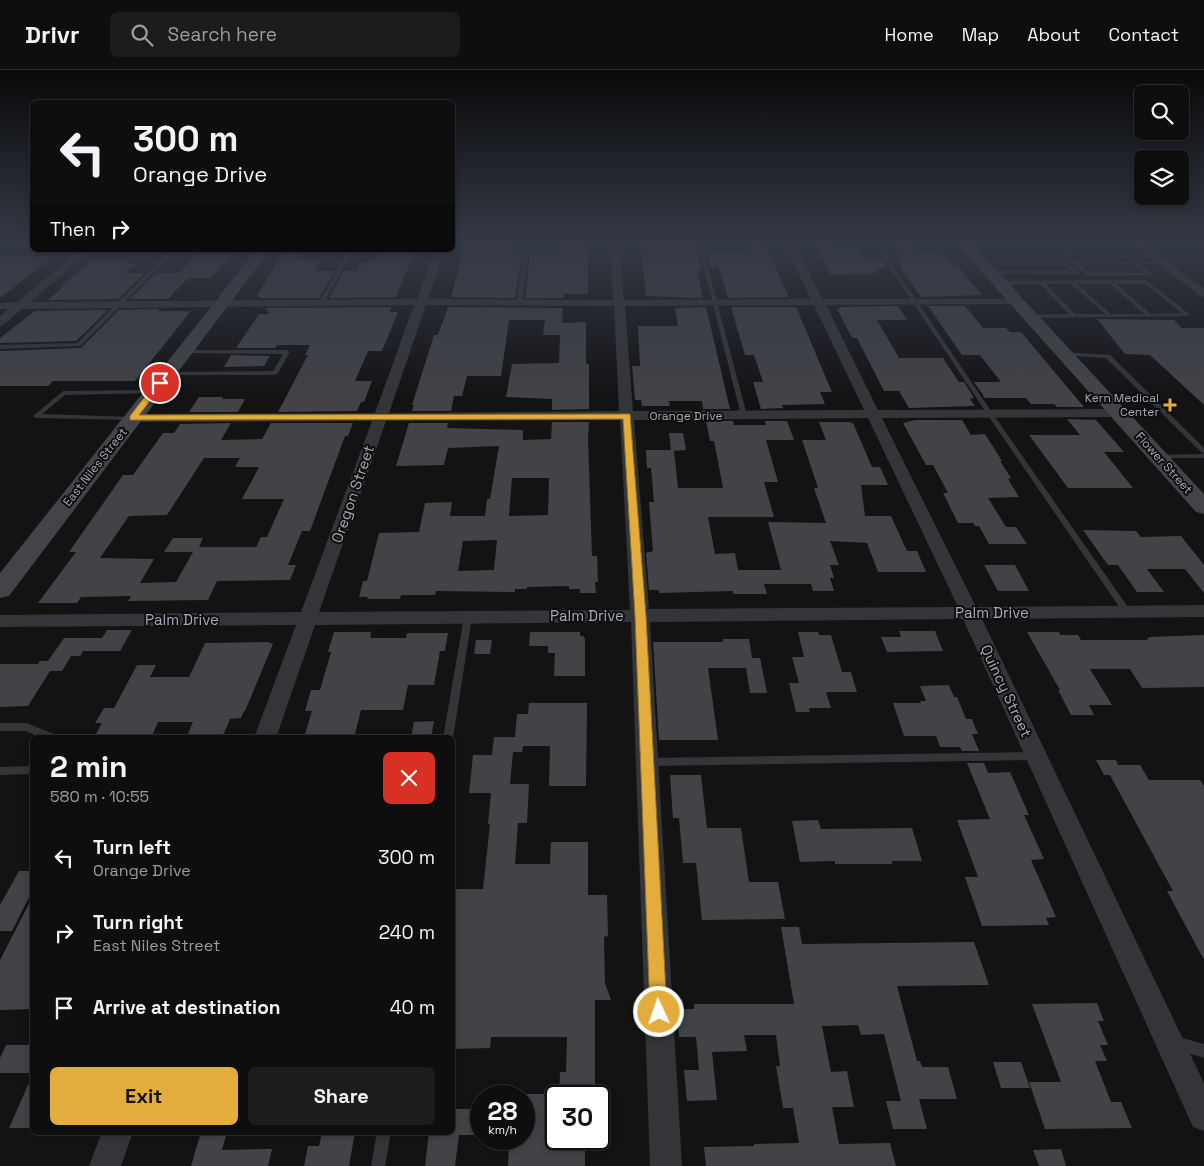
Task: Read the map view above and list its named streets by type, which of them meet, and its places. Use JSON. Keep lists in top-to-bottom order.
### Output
{
  "streets": {
    "main road": ["Flower Street", "East Niles Street"],
    "street": [
      "Orange Drive",
      "Oregon Street",
      "Palm Drive",
      "Quincy Street"
    ]
  },
  "crossings": [
    ["Orange Drive", "Flower Street"],
    ["Orange Drive", "East Niles Street"],
    ["Orange Drive", "Oregon Street"],
    ["Orange Drive", "Quincy Street"],
    ["Oregon Street", "Palm Drive"],
    ["Palm Drive", "Quincy Street"]
  ],
  "places": {
    "health": ["Kern Medical Center"]
  },
  "page": {
    "header": "Drivr",
    "search": "Search here",
    "nav": [
      "Home",
      "Map",
      "About",
      "Contact"
    ],
    "turn": ["300 m", "Orange Drive"],
    "then": "Then",
    "heading": ["2 min", "580 m · 10:55"],
    "list": [
      {
        "name": "Turn left",
        "note": "Orange Drive",
        "value": "300 m"
      },
      {
        "name": "Turn right",
        "note": "East Niles Street",
        "value": "240 m"
      },
      {
        "name": "Arrive at destination",
        "value": "40 m"
      }
    ],
    "buttons": ["Exit", "Share"],
    "speed": "28 km/h",
    "limit": "30"
  }
}
